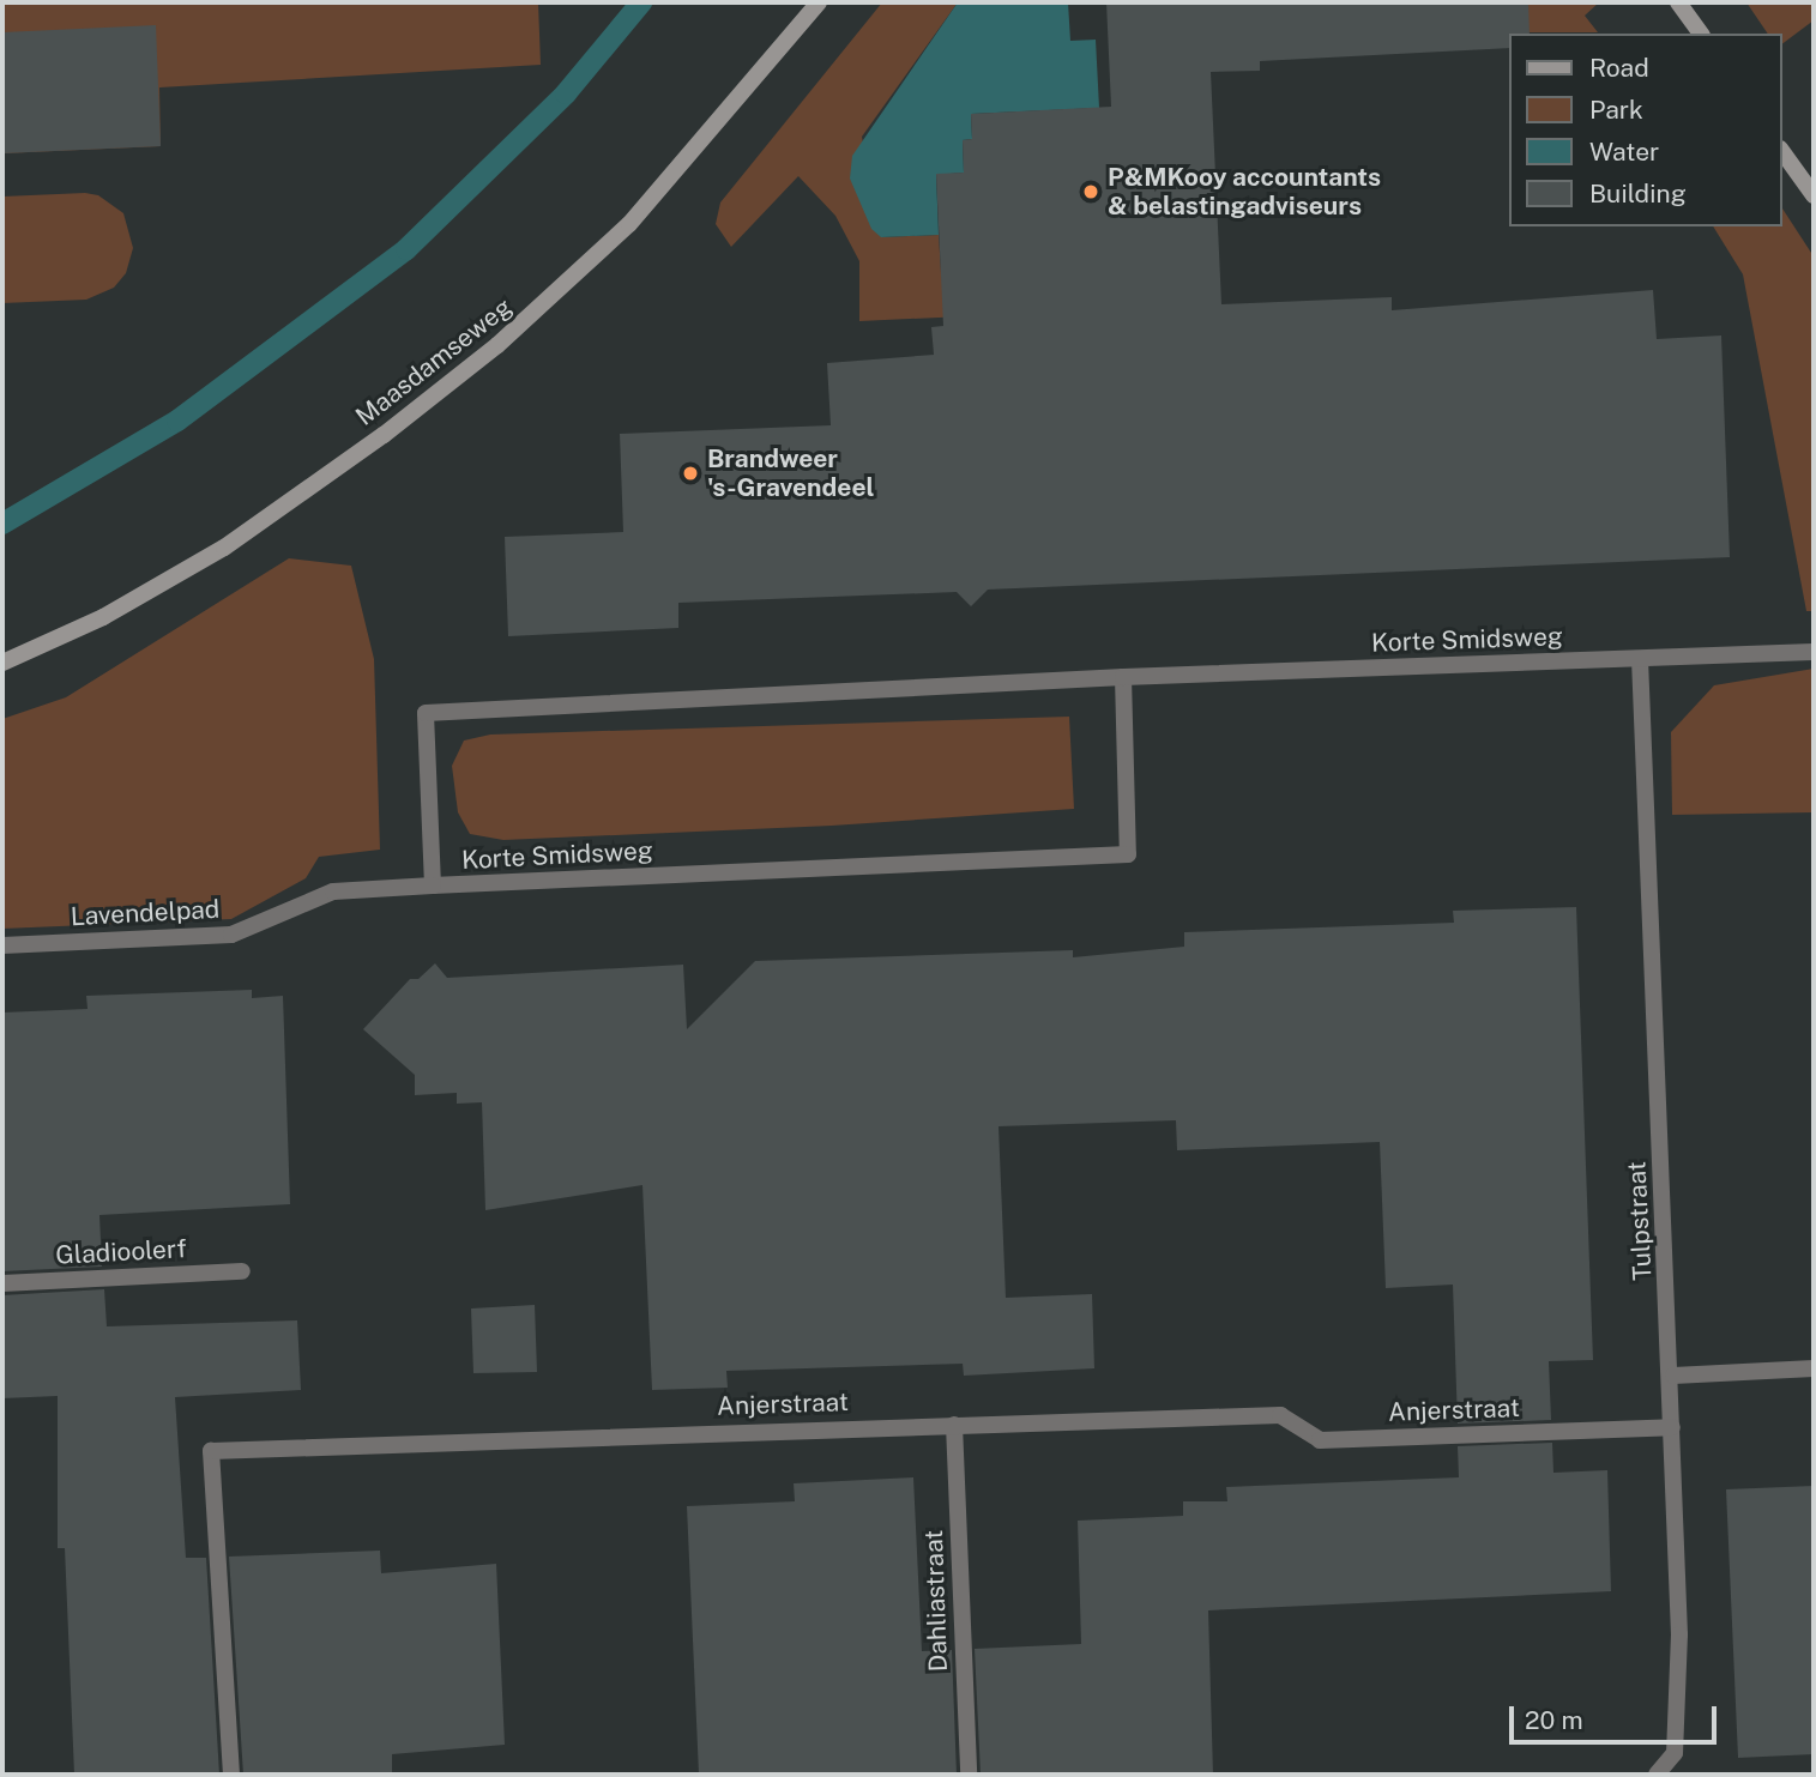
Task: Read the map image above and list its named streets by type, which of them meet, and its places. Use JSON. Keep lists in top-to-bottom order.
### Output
{
  "streets": {
    "street": [
      "Maasdamseweg",
      "Korte Smidsweg",
      "Lavendelpad",
      "Tulpstraat",
      "Gladioolerf",
      "Anjerstraat",
      "Dahliastraat"
    ]
  },
  "crossings": [
    ["Korte Smidsweg", "Lavendelpad"],
    ["Korte Smidsweg", "Tulpstraat"],
    ["Tulpstraat", "Anjerstraat"],
    ["Anjerstraat", "Dahliastraat"]
  ],
  "places": ["P&MKooy accountants & belastingadviseurs", "Brandweer 's-Gravendeel"],
  "legend": [
    "Road",
    "Park",
    "Water",
    "Building"
  ],
  "scale_bar": "20 m"
}
